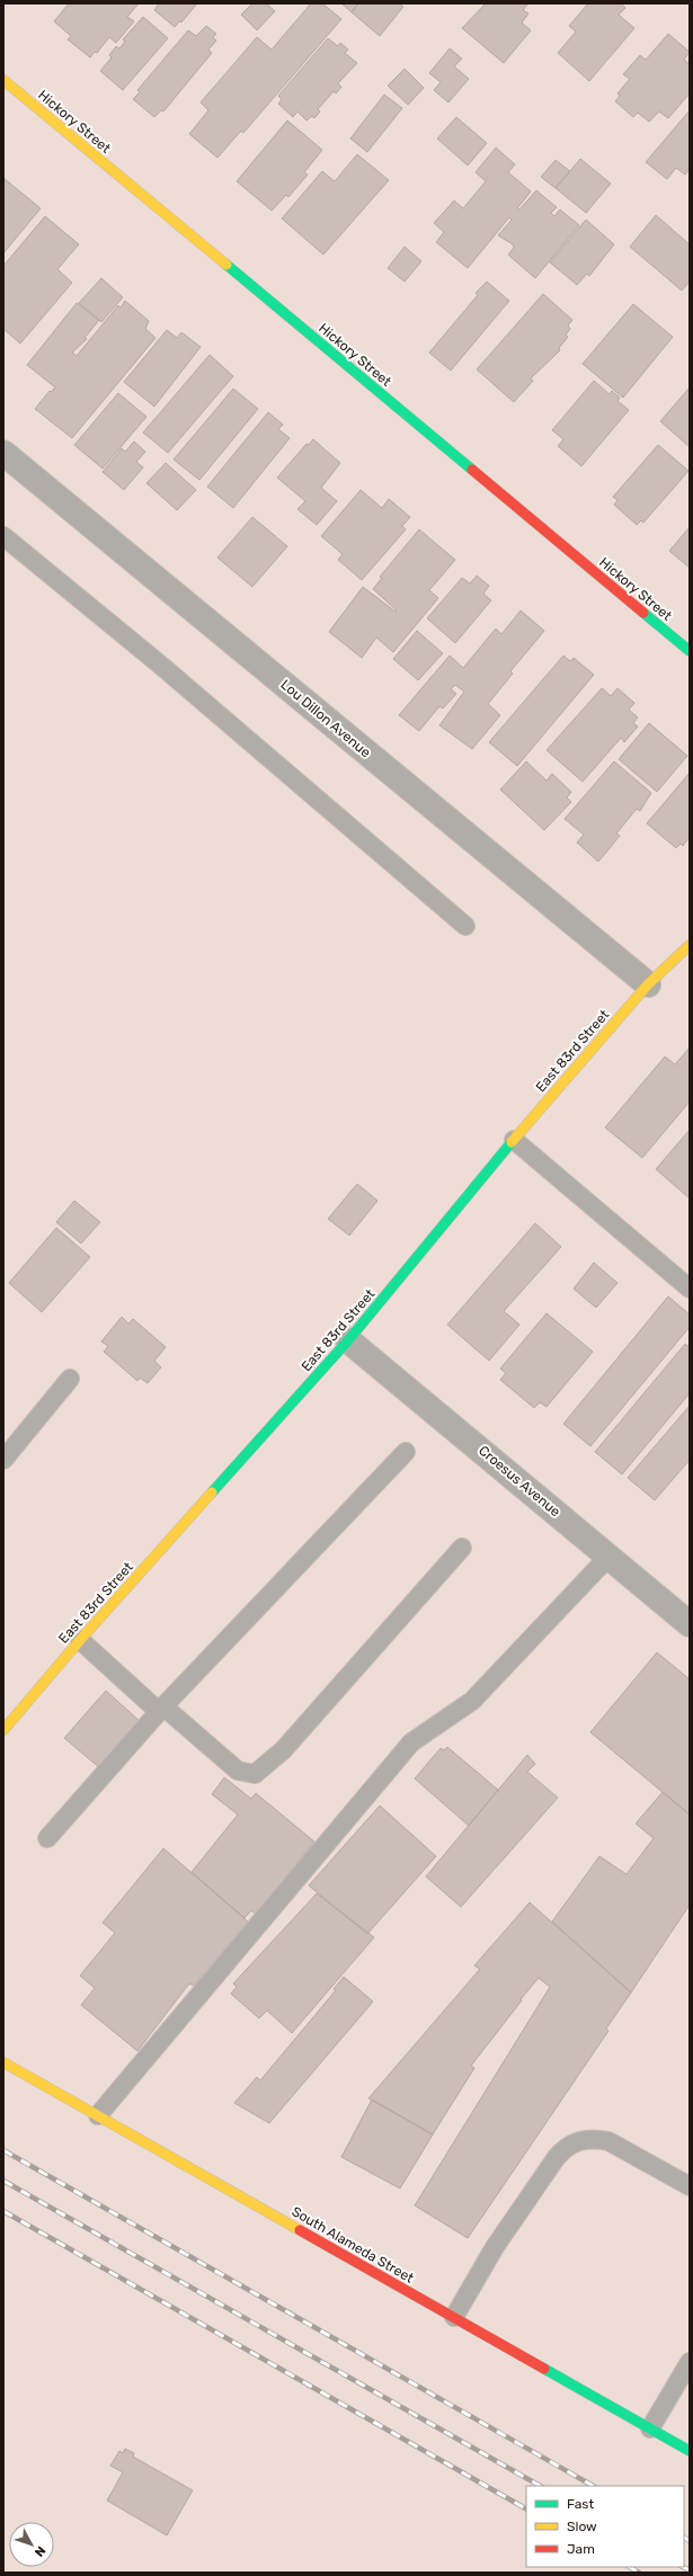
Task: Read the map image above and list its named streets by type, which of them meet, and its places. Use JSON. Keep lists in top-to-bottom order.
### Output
{
  "streets": {
    "street": [
      "Hickory Street",
      "Lou Dillon Avenue",
      "East 83rd Street",
      "Croesus Avenue",
      "South Alameda Street"
    ]
  },
  "crossings": [
    ["Lou Dillon Avenue", "East 83rd Street"],
    ["East 83rd Street", "Croesus Avenue"]
  ],
  "legend": ["Fast", "Slow", "Jam"],
  "north": "bottom right"
}
